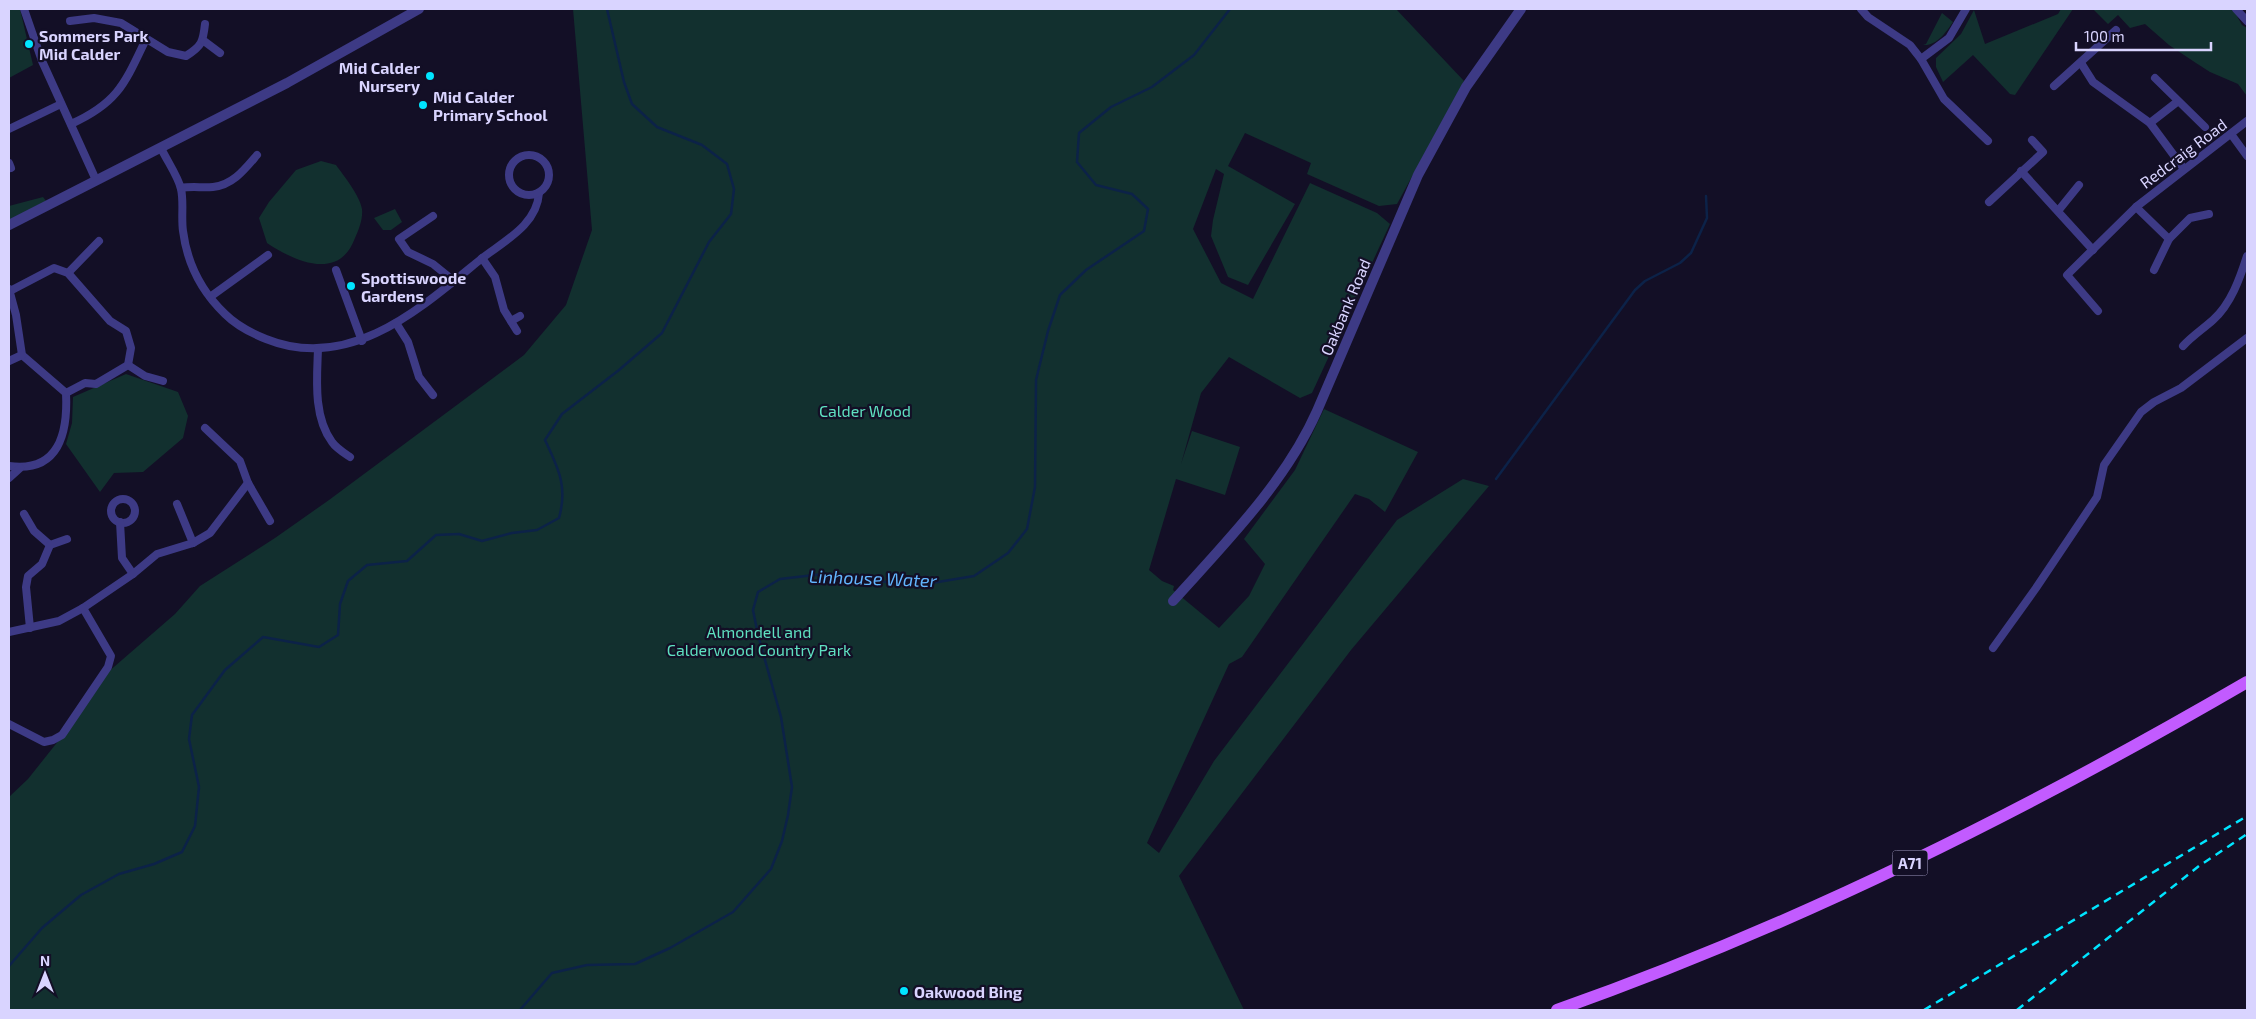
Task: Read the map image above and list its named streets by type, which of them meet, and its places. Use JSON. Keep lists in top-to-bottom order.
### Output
{
  "streets": {
    "main road": ["A71"],
    "street": ["Redcraig Road", "Oakbank Road"]
  },
  "water": ["Linhouse Water"],
  "parks": ["Calder Wood", "Almondell and Calderwood Country Park"],
  "places": [
    "Sommers Park Mid Calder",
    "Mid Calder Nursery",
    "Mid Calder Primary School",
    "Spottiswoode Gardens",
    "Oakwood Bing"
  ],
  "scale_bar": "100 m",
  "north": "top"
}
